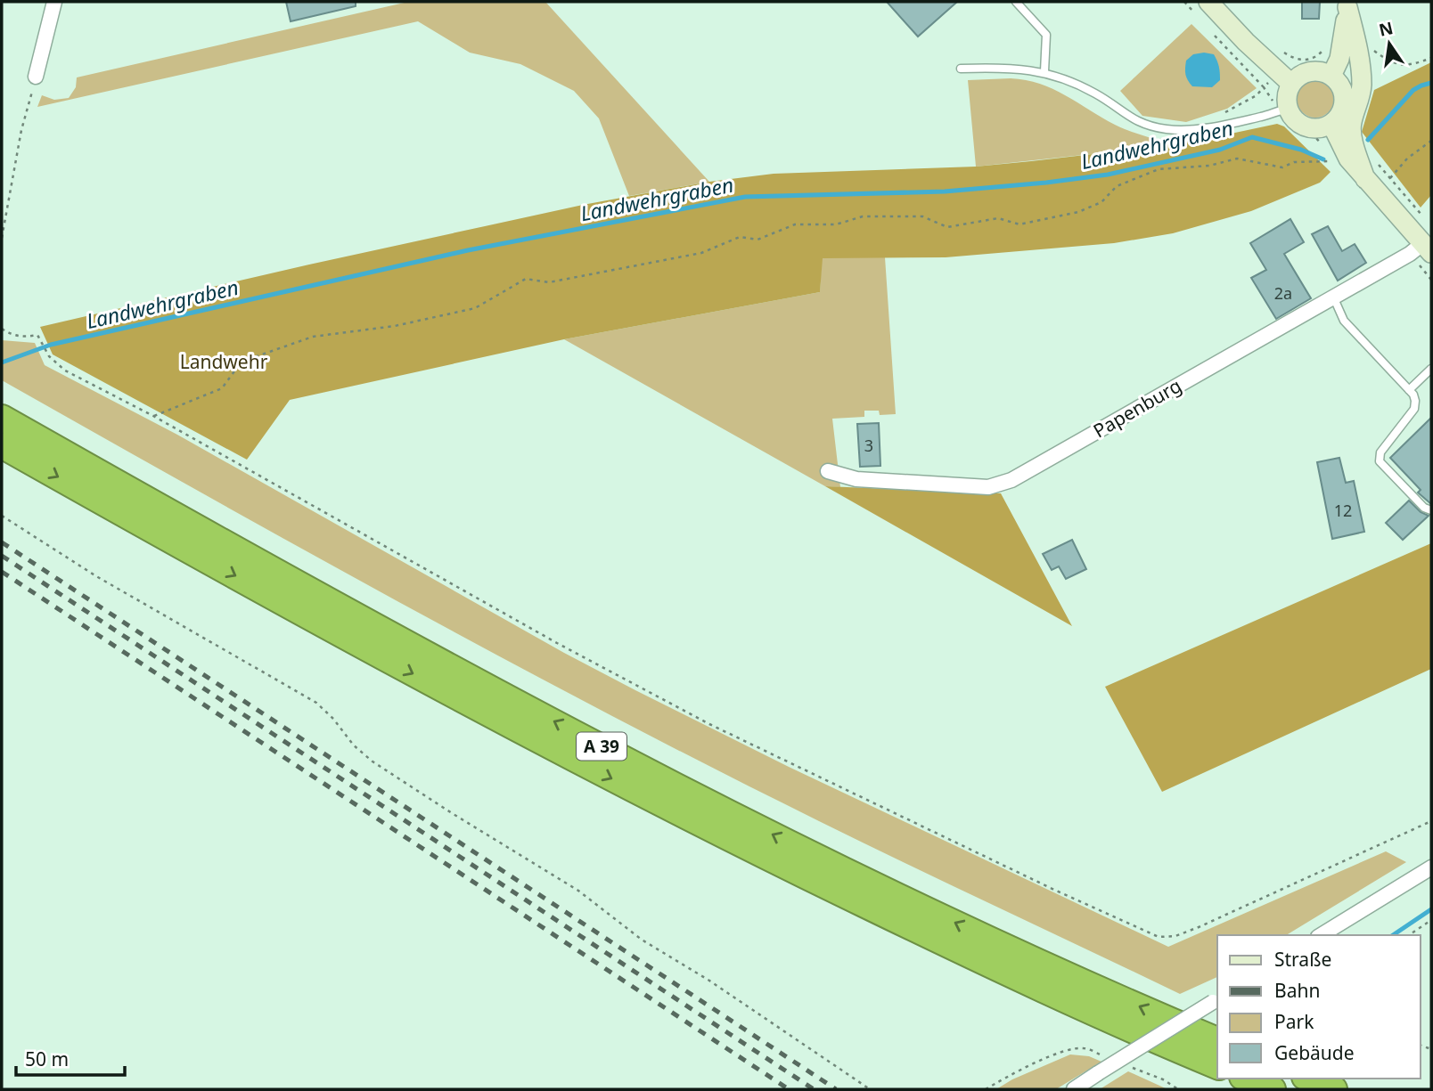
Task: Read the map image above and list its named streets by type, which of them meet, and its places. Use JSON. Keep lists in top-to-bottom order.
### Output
{
  "streets": {
    "highway": ["A 39"],
    "street": ["Papenburg"]
  },
  "water": ["Landwehrgraben"],
  "parks": ["Landwehr"],
  "house_numbers": ["2a", "3", "12"],
  "legend": [
    "Straße",
    "Bahn",
    "Park",
    "Gebäude"
  ],
  "scale_bar": "50 m",
  "north": "top"
}
